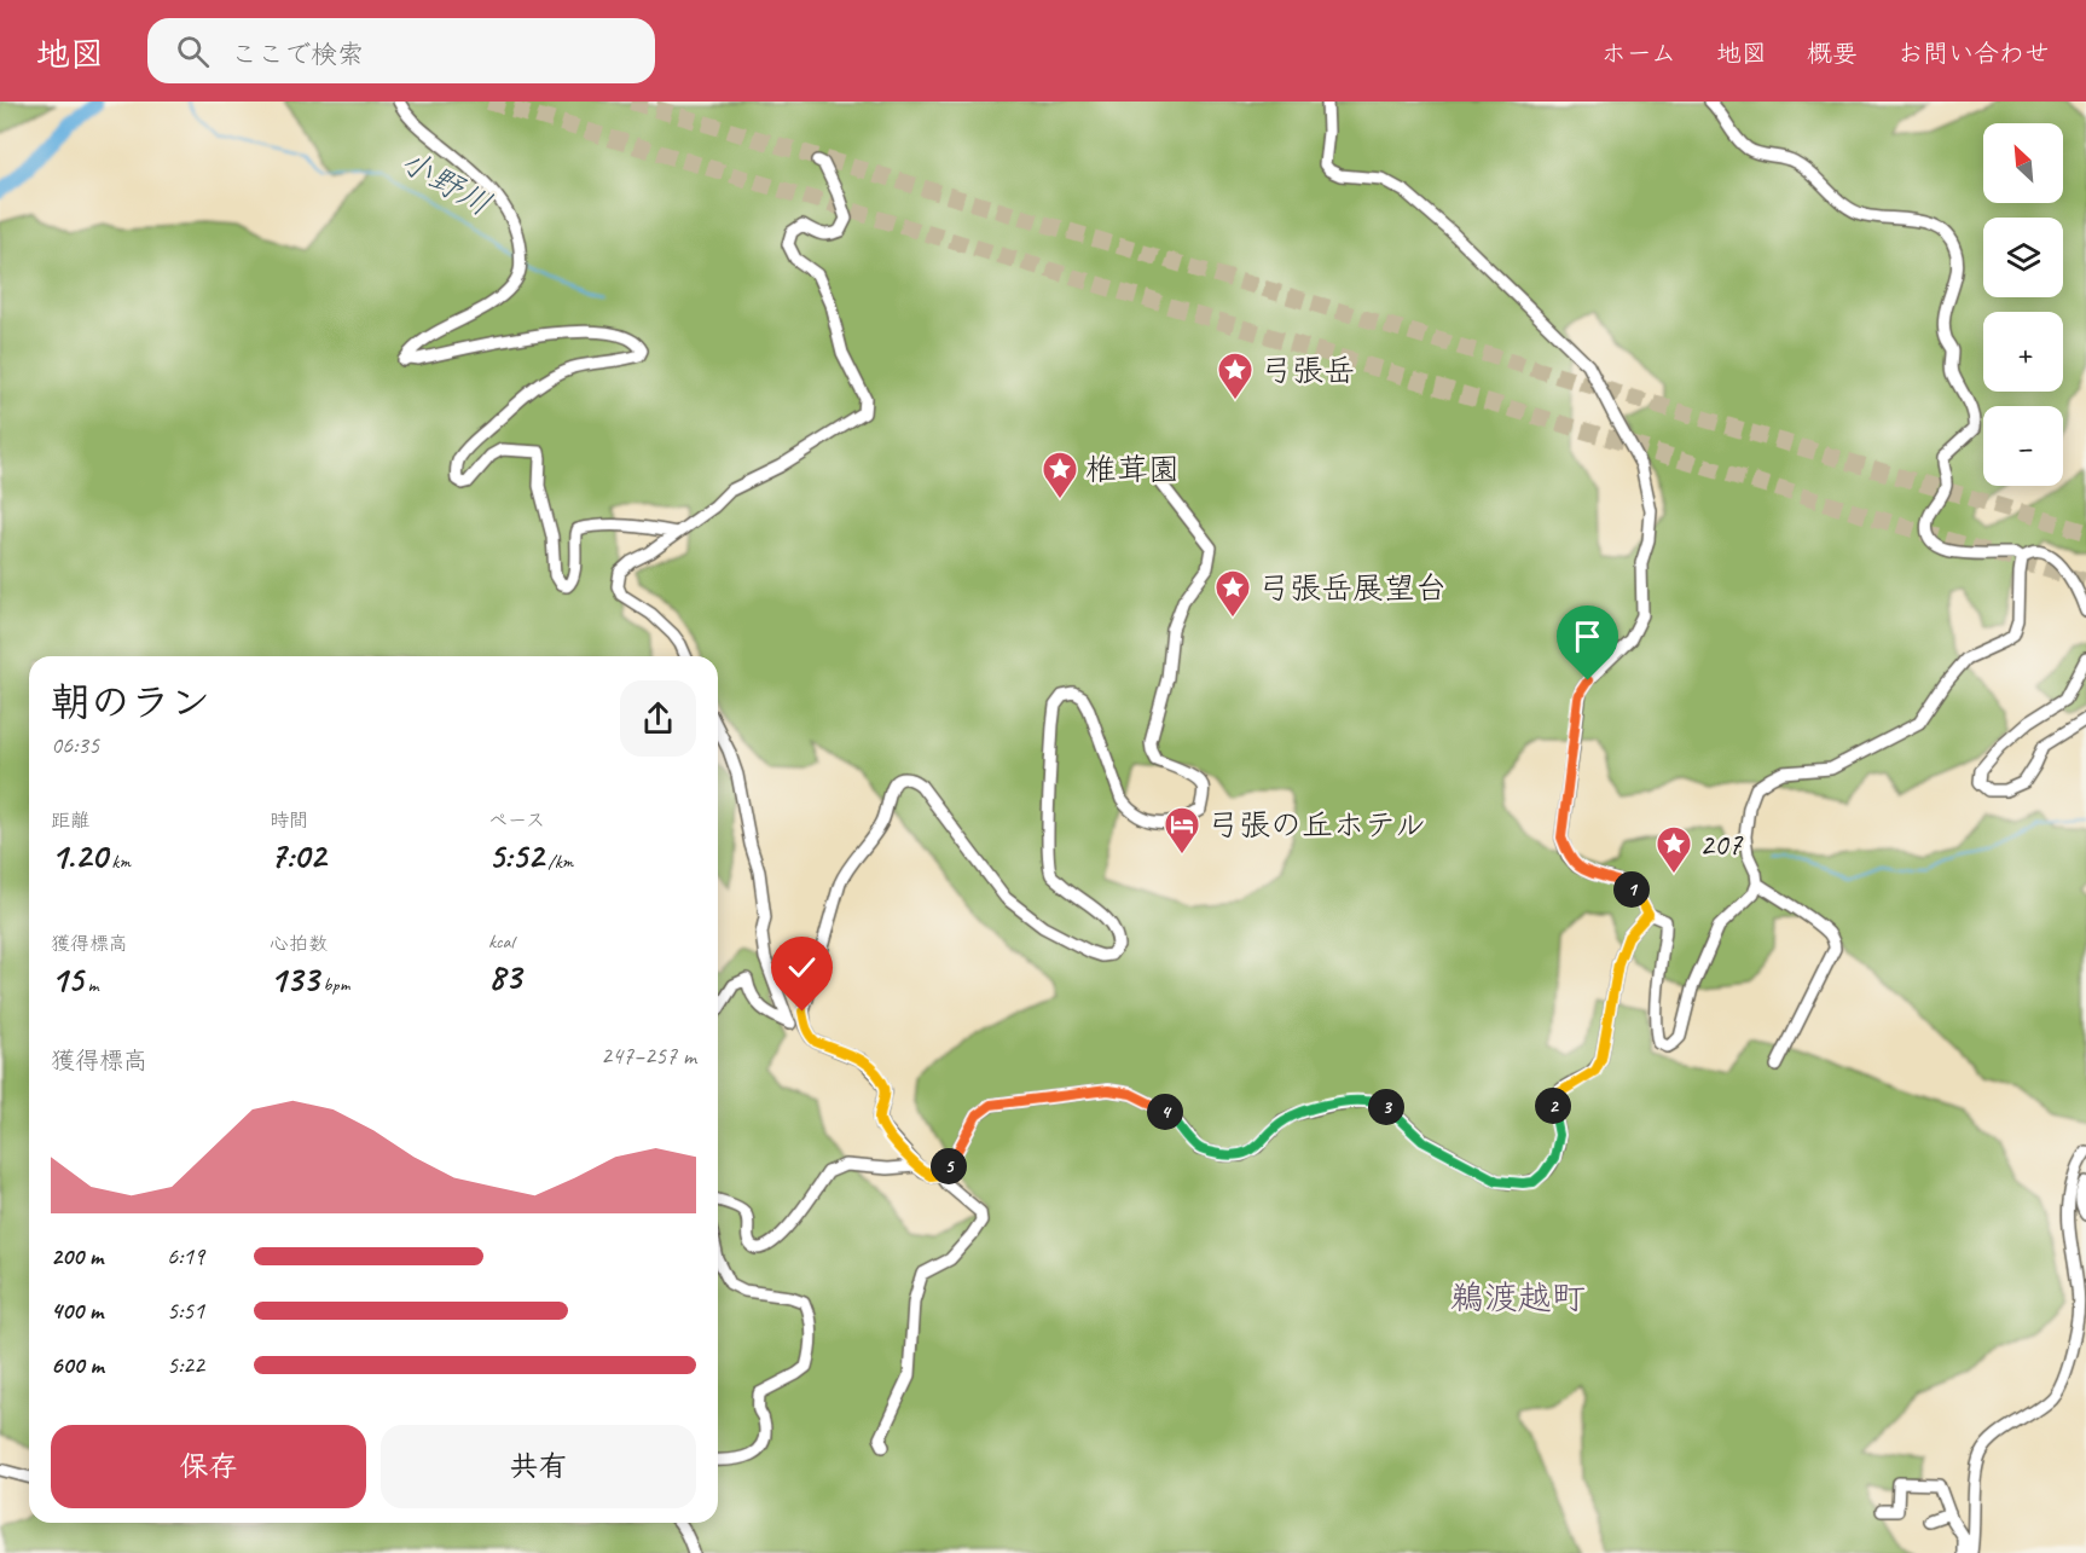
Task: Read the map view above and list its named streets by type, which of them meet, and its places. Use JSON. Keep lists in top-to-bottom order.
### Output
{
  "districts": ["鵜渡越町"],
  "water": ["小野川"],
  "places": {
    "place": [
      "弓張岳",
      "椎茸園",
      "弓張岳展望台",
      "207"
    ],
    "hotel": ["弓張の丘ホテル"]
  },
  "north": "top left",
  "page": {
    "header": "地図",
    "search": "ここで検索",
    "nav": [
      "ホーム",
      "地図",
      "概要",
      "お問い合わせ"
    ],
    "map_buttons": ["+", "−"],
    "heading": ["朝のラン", "06:35"],
    "stats": [
      ["距離", "1.20 km"],
      ["時間", "7:02"],
      ["ペース", "5:52 /km"],
      ["獲得標高", "15 m"],
      ["心拍数", "133 bpm"],
      ["kcal", "83"]
    ],
    "pins": [
      "1",
      "2",
      "3",
      "4",
      "5"
    ],
    "chart": ["獲得標高", "247–257 m"],
    "list": [
      {
        "name": "200 m",
        "note": "6:19"
      },
      {
        "name": "400 m",
        "note": "5:51"
      },
      {
        "name": "600 m",
        "note": "5:22"
      }
    ],
    "buttons": ["保存", "共有"]
  }
}
